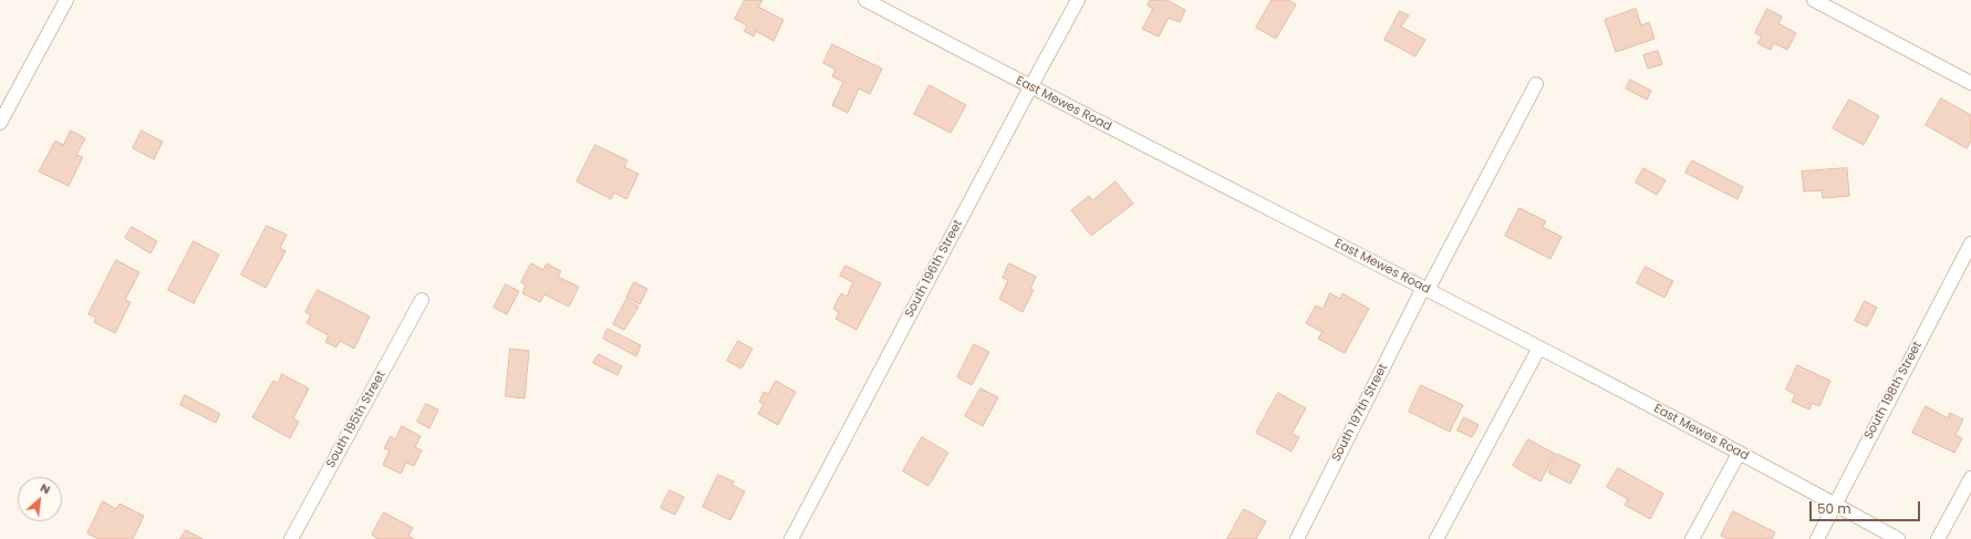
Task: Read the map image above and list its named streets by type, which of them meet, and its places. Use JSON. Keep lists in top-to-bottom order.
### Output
{
  "streets": {
    "street": [
      "East Mewes Road",
      "South 196th Street",
      "South 198th Street",
      "South 197th Street",
      "South 195th Street"
    ]
  },
  "crossings": [
    ["East Mewes Road", "South 196th Street"],
    ["East Mewes Road", "South 198th Street"],
    ["East Mewes Road", "South 197th Street"]
  ],
  "scale_bar": "50 m",
  "north": "top right"
}
